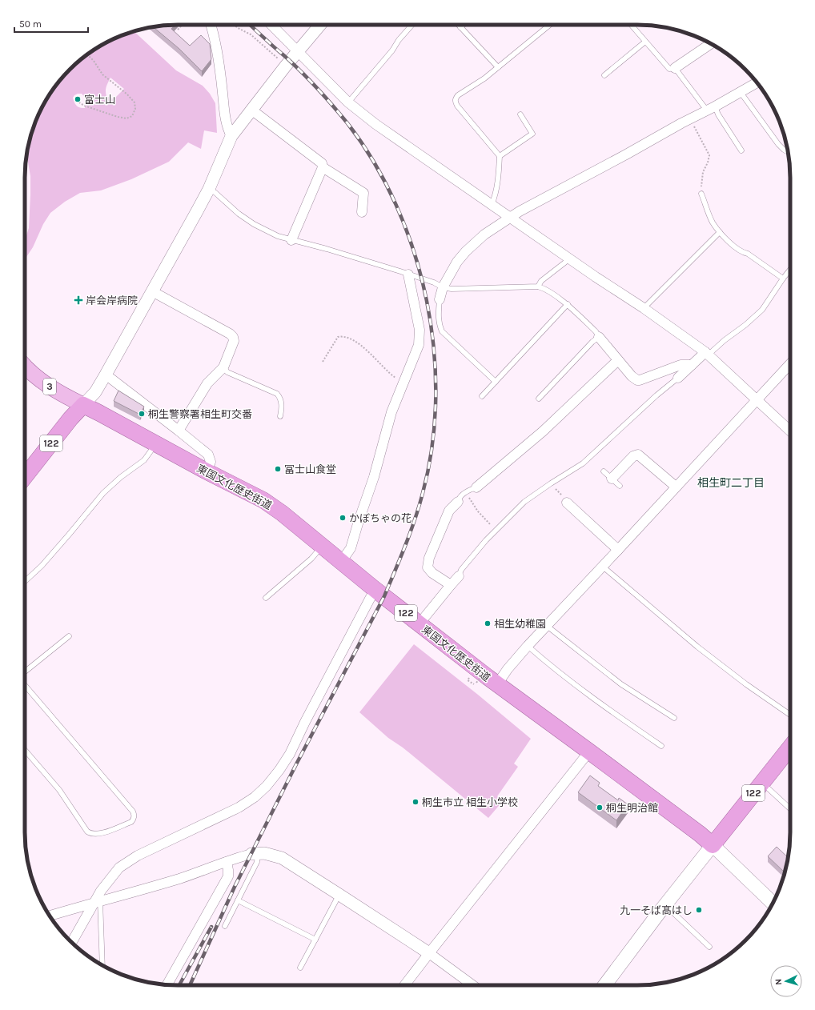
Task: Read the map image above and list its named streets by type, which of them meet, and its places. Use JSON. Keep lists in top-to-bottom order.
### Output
{
  "streets": {
    "highway": ["122", "東国文化歴史街道"],
    "main road": ["3"]
  },
  "crossings": [
    ["3", "122"],
    ["3", "東国文化歴史街道"],
    ["122", "東国文化歴史街道"]
  ],
  "districts": ["相生町二丁目"],
  "places": {
    "other": [
      "富士山",
      "桐生警察署相生町交番",
      "冨士山食堂",
      "かぼちゃの花",
      "相生幼稚園",
      "桐生市立 相生小学校",
      "桐生明治館",
      "九一そば髙はし"
    ],
    "health": ["岸会岸病院"]
  },
  "scale_bar": "50 m",
  "north": "left"
}
